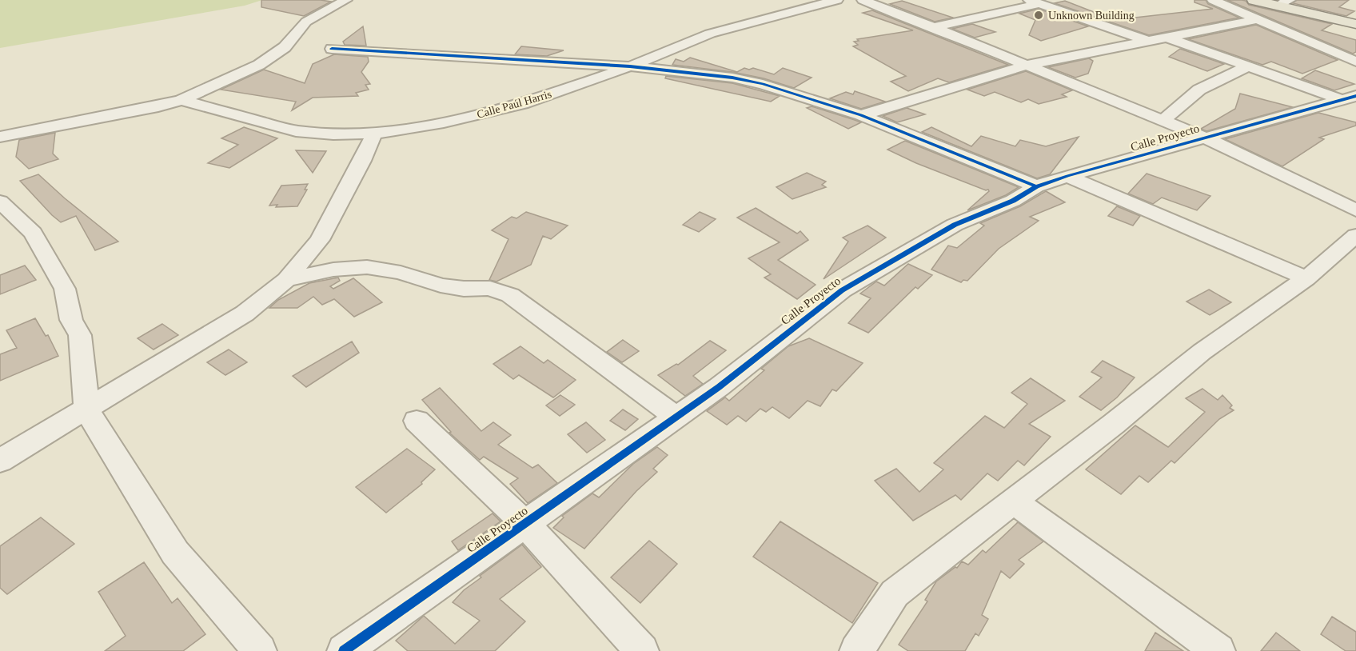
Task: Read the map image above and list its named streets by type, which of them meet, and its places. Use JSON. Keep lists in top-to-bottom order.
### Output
{
  "streets": {
    "street": ["Calle Paúl Harris", "Calle Proyecto"]
  },
  "places": ["Unknown Building"]
}
